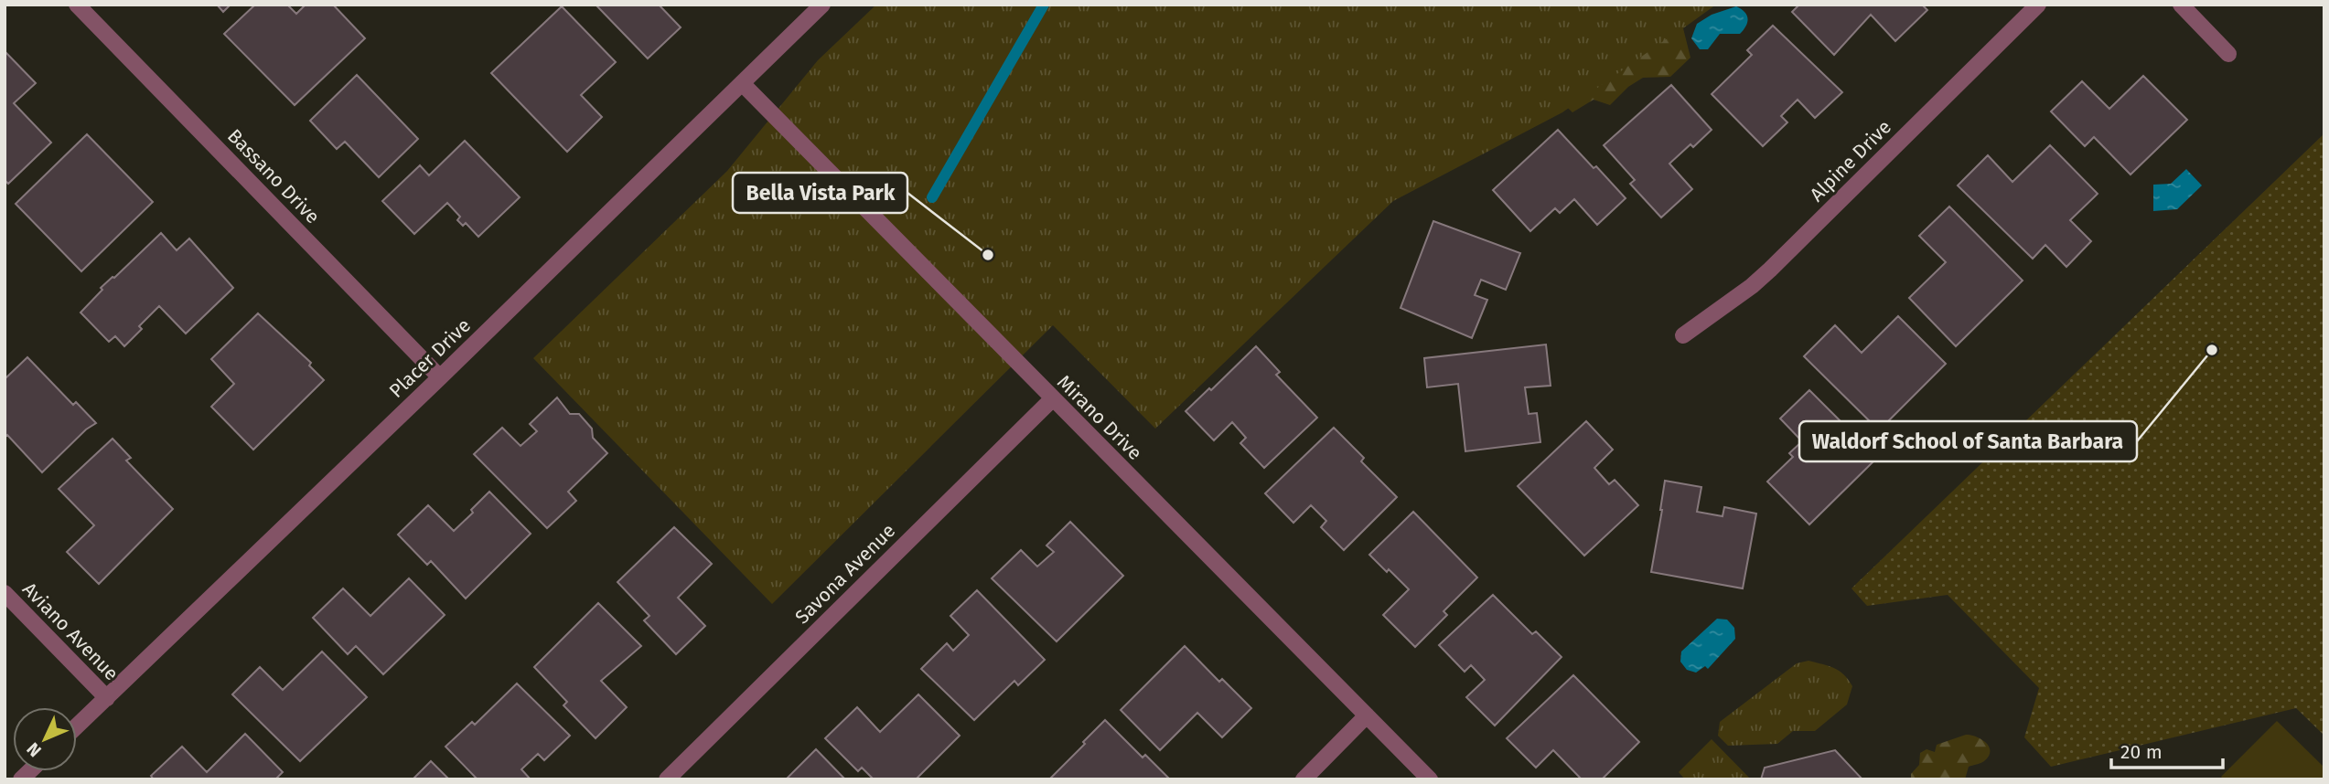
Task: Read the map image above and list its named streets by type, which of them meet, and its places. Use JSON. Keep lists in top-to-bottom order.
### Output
{
  "streets": {
    "street": [
      "Alpine Drive",
      "Bassano Drive",
      "Placer Drive",
      "Mirano Drive",
      "Savona Avenue",
      "Aviano Avenue"
    ]
  },
  "crossings": [
    ["Bassano Drive", "Placer Drive"],
    ["Placer Drive", "Mirano Drive"],
    ["Placer Drive", "Aviano Avenue"],
    ["Mirano Drive", "Savona Avenue"]
  ],
  "places": ["Bella Vista Park", "Waldorf School of Santa Barbara"],
  "scale_bar": "20 m",
  "north": "bottom left"
}
